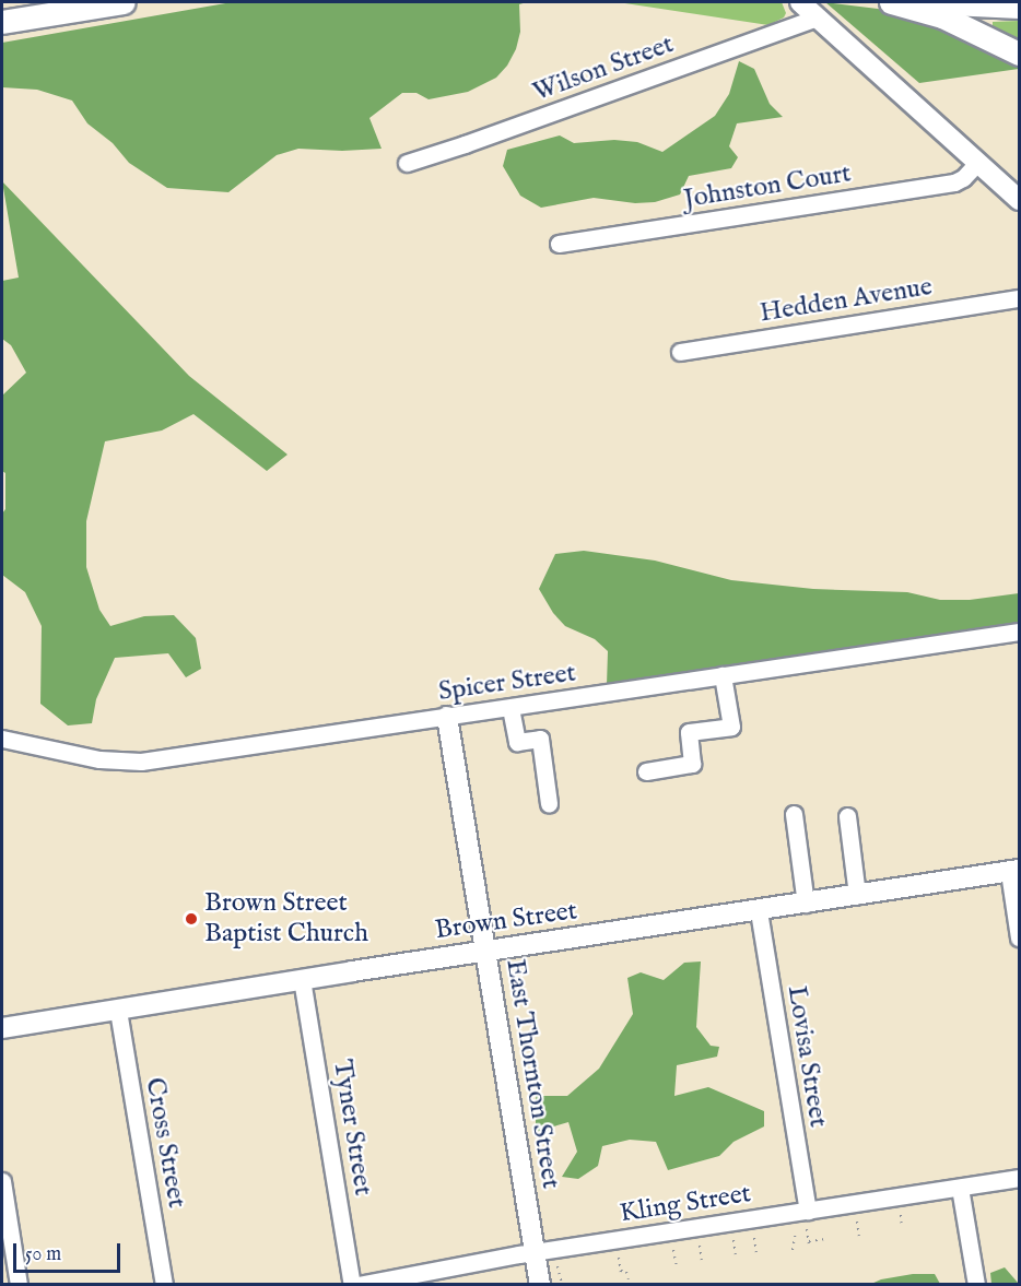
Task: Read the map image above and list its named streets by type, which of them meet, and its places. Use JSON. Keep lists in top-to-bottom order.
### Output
{
  "streets": {
    "main road": ["Brown Street", "East Thornton Street"],
    "street": [
      "Wilson Street",
      "Johnston Court",
      "Hedden Avenue",
      "Spicer Street",
      "Lovisa Street",
      "Tyner Street",
      "Cross Street",
      "Kling Street"
    ]
  },
  "crossings": [
    ["Spicer Street", "East Thornton Street"],
    ["Brown Street", "Lovisa Street"],
    ["Brown Street", "East Thornton Street"],
    ["Brown Street", "Tyner Street"],
    ["Brown Street", "Cross Street"],
    ["Lovisa Street", "Kling Street"],
    ["East Thornton Street", "Kling Street"]
  ],
  "places": ["Brown Street Baptist Church"],
  "scale_bar": "50 m"
}
